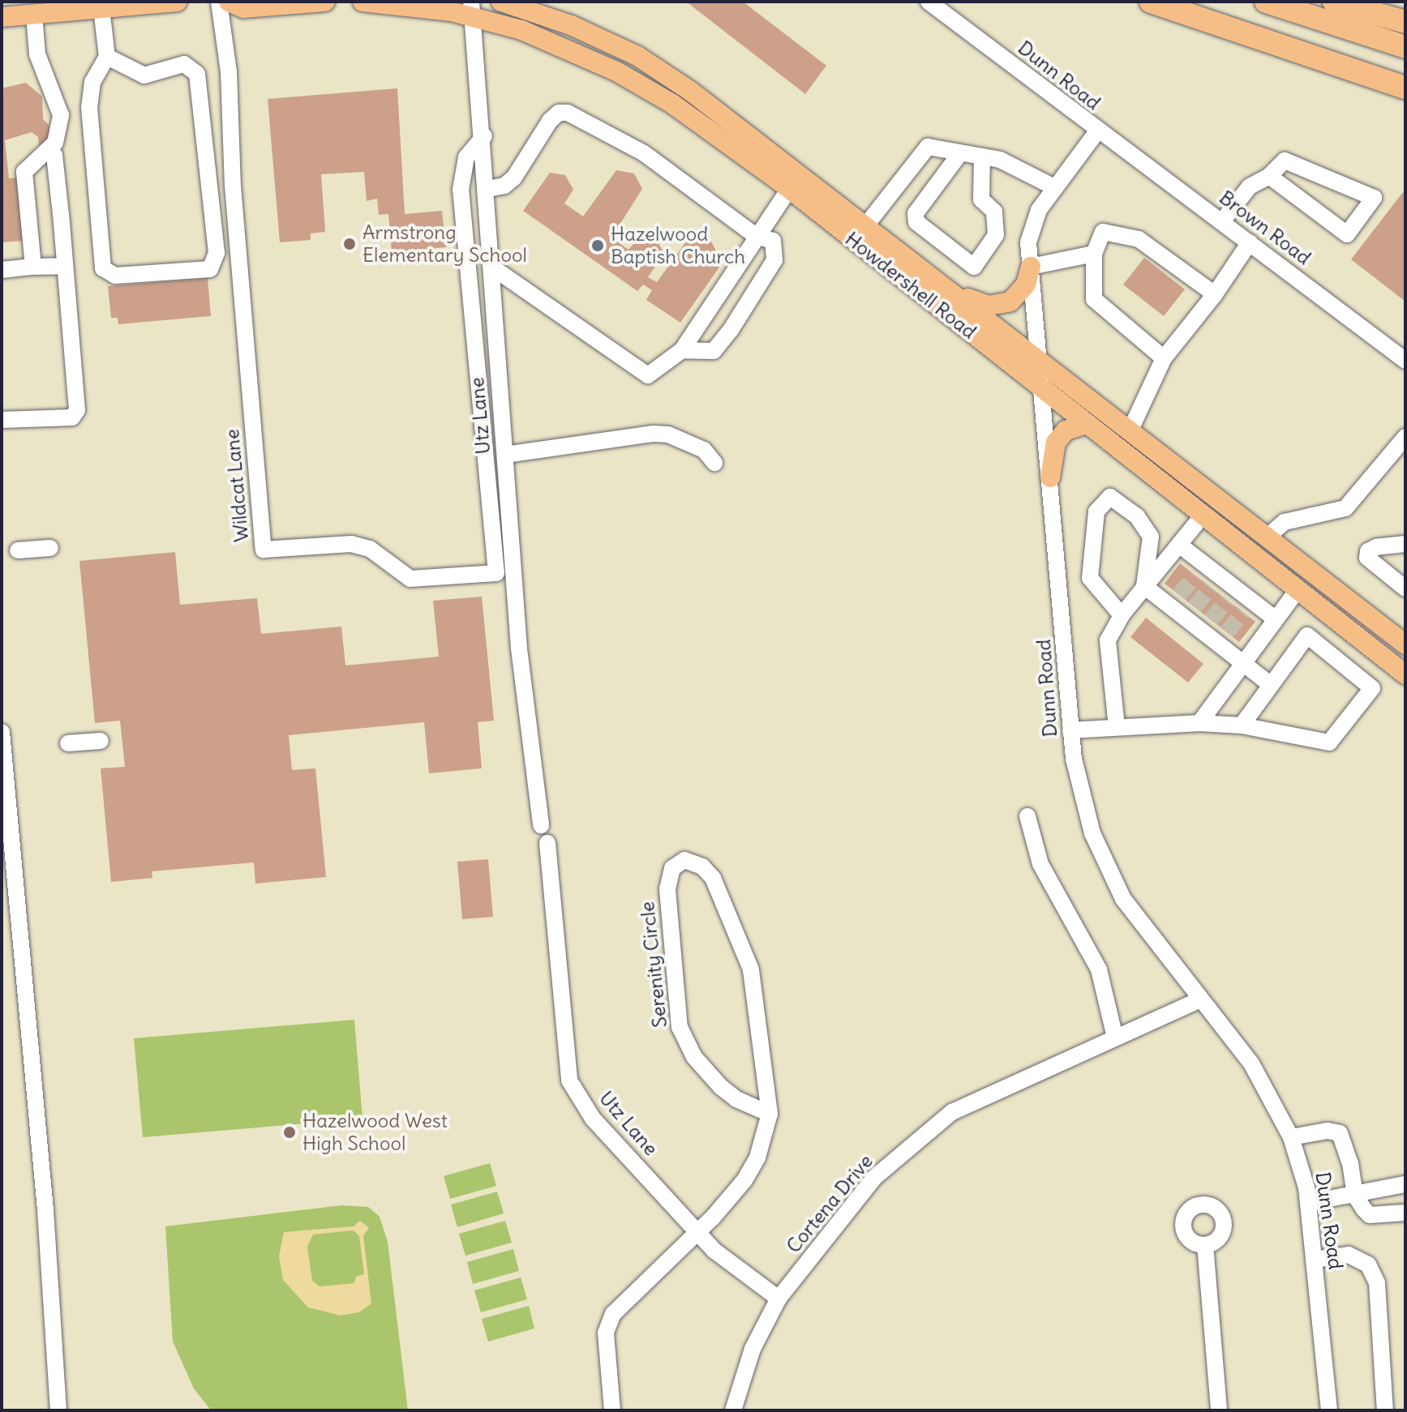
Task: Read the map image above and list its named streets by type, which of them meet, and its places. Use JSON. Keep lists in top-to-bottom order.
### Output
{
  "streets": {
    "main road": ["Howdershell Road"],
    "street": [
      "Dunn Road",
      "Brown Road",
      "Utz Lane",
      "Wildcat Lane",
      "Serenity Circle",
      "Cortena Drive"
    ]
  },
  "crossings": [
    ["Dunn Road", "Brown Road"],
    ["Dunn Road", "Howdershell Road"],
    ["Dunn Road", "Cortena Drive"],
    ["Howdershell Road", "Utz Lane"],
    ["Utz Lane", "Wildcat Lane"],
    ["Utz Lane", "Serenity Circle"],
    ["Utz Lane", "Cortena Drive"]
  ],
  "places": ["Armstrong Elementary School", "Hazelwood Baptish Church", "Hazelwood West High School"]
}
